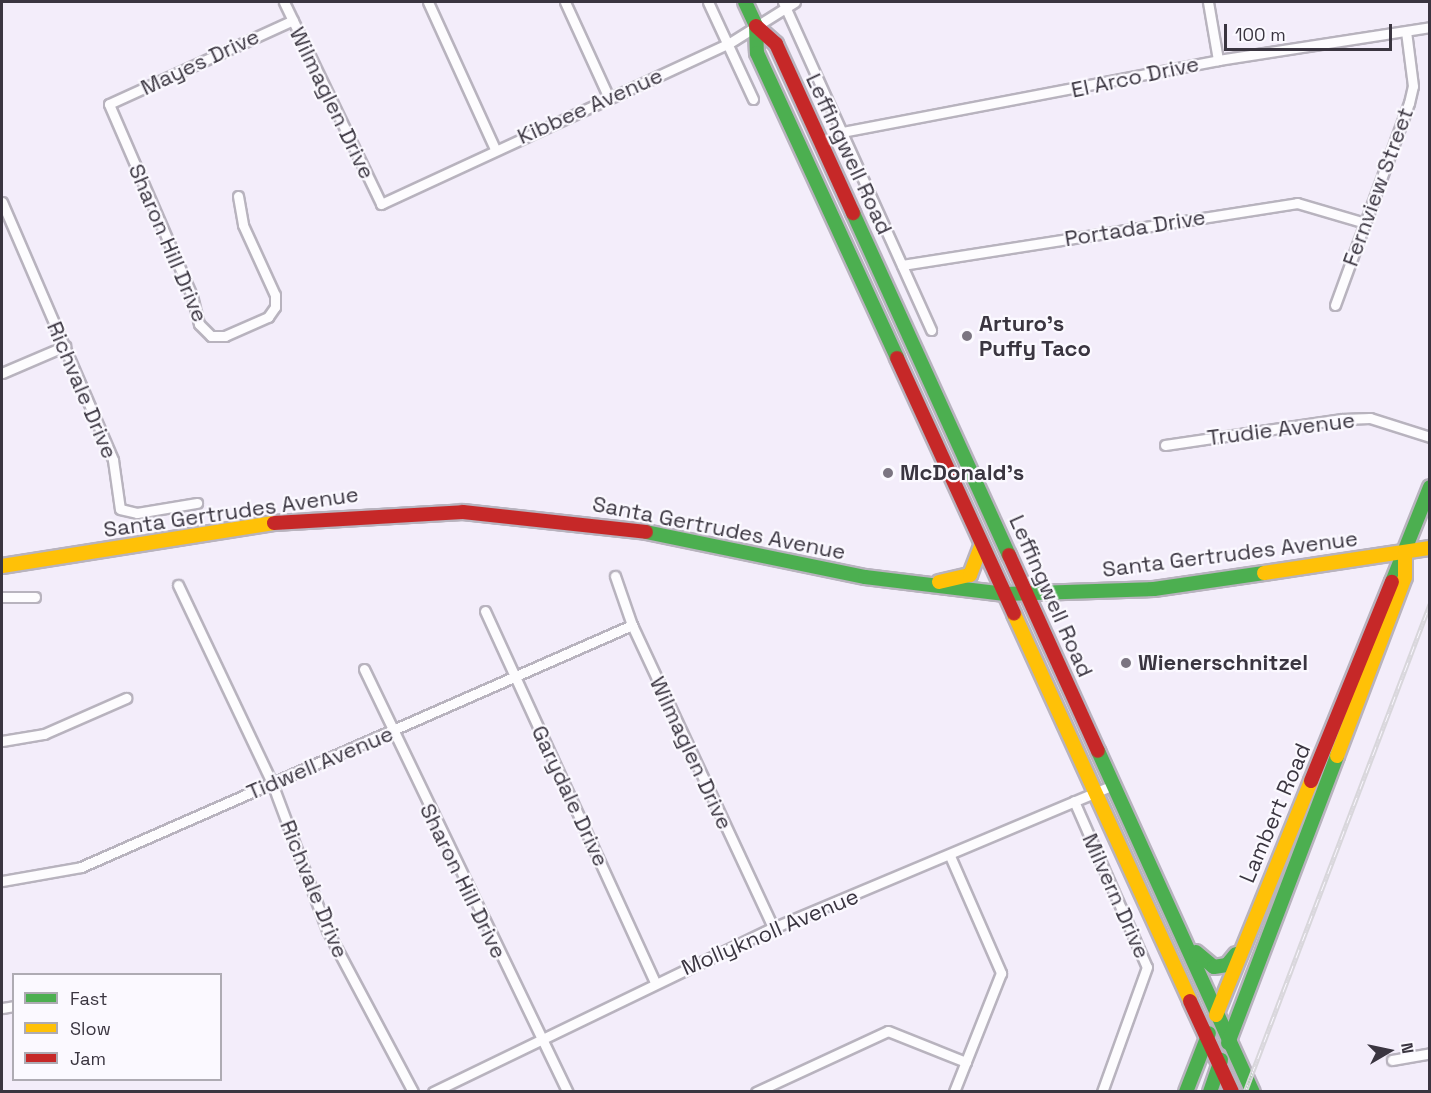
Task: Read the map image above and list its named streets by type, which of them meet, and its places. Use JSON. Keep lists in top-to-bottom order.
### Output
{
  "streets": {
    "main road": ["Leffingwell Road", "Santa Gertrudes Avenue", "Lambert Road"],
    "street": [
      "Mayes Drive",
      "El Arco Drive",
      "Wilmaglen Drive",
      "Kibbee Avenue",
      "Fernview Street",
      "Portada Drive",
      "Sharon Hill Drive",
      "Richvale Drive",
      "Trudie Avenue",
      "Tidwell Avenue",
      "Garydale Drive",
      "Milvern Drive",
      "Mollyknoll Avenue"
    ]
  },
  "crossings": [
    ["Mayes Drive", "Wilmaglen Drive"],
    ["Mayes Drive", "Sharon Hill Drive"],
    ["El Arco Drive", "Leffingwell Road"],
    ["El Arco Drive", "Fernview Street"],
    ["Wilmaglen Drive", "Kibbee Avenue"],
    ["Wilmaglen Drive", "Tidwell Avenue"],
    ["Wilmaglen Drive", "Mollyknoll Avenue"],
    ["Kibbee Avenue", "Leffingwell Road"],
    ["Leffingwell Road", "Portada Drive"],
    ["Leffingwell Road", "Santa Gertrudes Avenue"],
    ["Leffingwell Road", "Lambert Road"],
    ["Leffingwell Road", "Mollyknoll Avenue"],
    ["Fernview Street", "Portada Drive"],
    ["Sharon Hill Drive", "Tidwell Avenue"],
    ["Sharon Hill Drive", "Mollyknoll Avenue"],
    ["Richvale Drive", "Tidwell Avenue"],
    ["Santa Gertrudes Avenue", "Lambert Road"],
    ["Tidwell Avenue", "Garydale Drive"],
    ["Garydale Drive", "Mollyknoll Avenue"],
    ["Milvern Drive", "Mollyknoll Avenue"]
  ],
  "places": ["Arturo's Puffy Taco", "McDonald's", "Wienerschnitzel"],
  "legend": ["Fast", "Slow", "Jam"],
  "scale_bar": "100 m",
  "north": "right"
}
